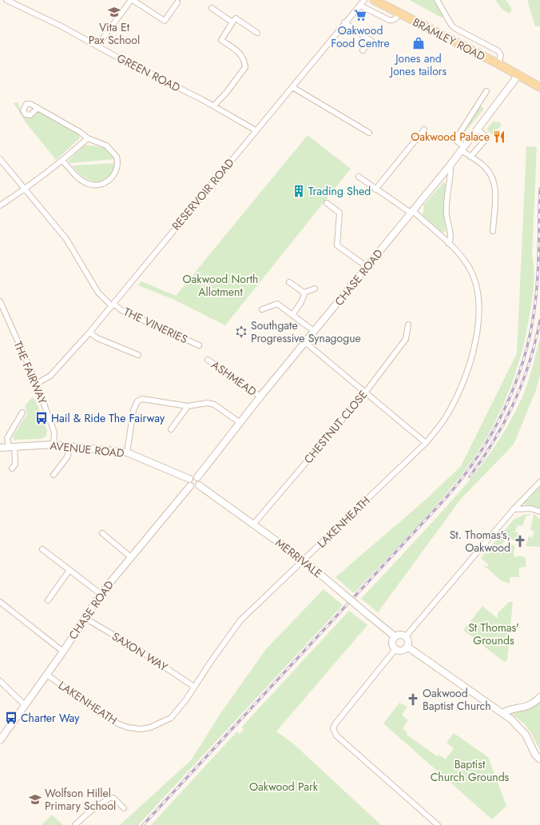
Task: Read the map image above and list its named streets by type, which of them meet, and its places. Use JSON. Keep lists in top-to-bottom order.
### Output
{
  "streets": {
    "main road": ["BRAMLEY ROAD"],
    "street": [
      "GREEN ROAD",
      "RESERVOIR ROAD",
      "CHASE ROAD",
      "THE VINERIES",
      "THE FAIRWAY",
      "ASHMEAD",
      "CHESTNUT CLOSE",
      "AVENUE ROAD",
      "LAKENHEATH",
      "MERRIVALE",
      "SAXON WAY"
    ]
  },
  "crossings": [
    ["BRAMLEY ROAD", "RESERVOIR ROAD"],
    ["BRAMLEY ROAD", "CHASE ROAD"],
    ["GREEN ROAD", "RESERVOIR ROAD"],
    ["RESERVOIR ROAD", "THE VINERIES"],
    ["RESERVOIR ROAD", "THE FAIRWAY"],
    ["CHASE ROAD", "ASHMEAD"],
    ["CHASE ROAD", "AVENUE ROAD"],
    ["CHASE ROAD", "LAKENHEATH"],
    ["CHASE ROAD", "MERRIVALE"],
    ["CHASE ROAD", "SAXON WAY"],
    ["THE FAIRWAY", "AVENUE ROAD"],
    ["CHESTNUT CLOSE", "MERRIVALE"],
    ["AVENUE ROAD", "MERRIVALE"],
    ["LAKENHEATH", "MERRIVALE"],
    ["LAKENHEATH", "SAXON WAY"]
  ],
  "parks": [
    "Oakwood North Allotment",
    "St Thomas' Grounds",
    "Baptist Church Grounds",
    "Oakwood Park"
  ],
  "places": {
    "school or university": ["Vita Et Pax School", "Wolfson Hillel Primary School"],
    "supermarket": ["Oakwood Food Centre"],
    "shop": ["Jones and Jones tailors"],
    "restaurant": ["Oakwood Palace"],
    "building": ["Trading Shed"],
    "synagogue": ["Southgate Progressive Synagogue"],
    "bus stop": ["Hail & Ride The Fairway", "Charter Way"],
    "church": ["St. Thomas's, Oakwood", "Oakwood Baptist Church"]
  }
}
